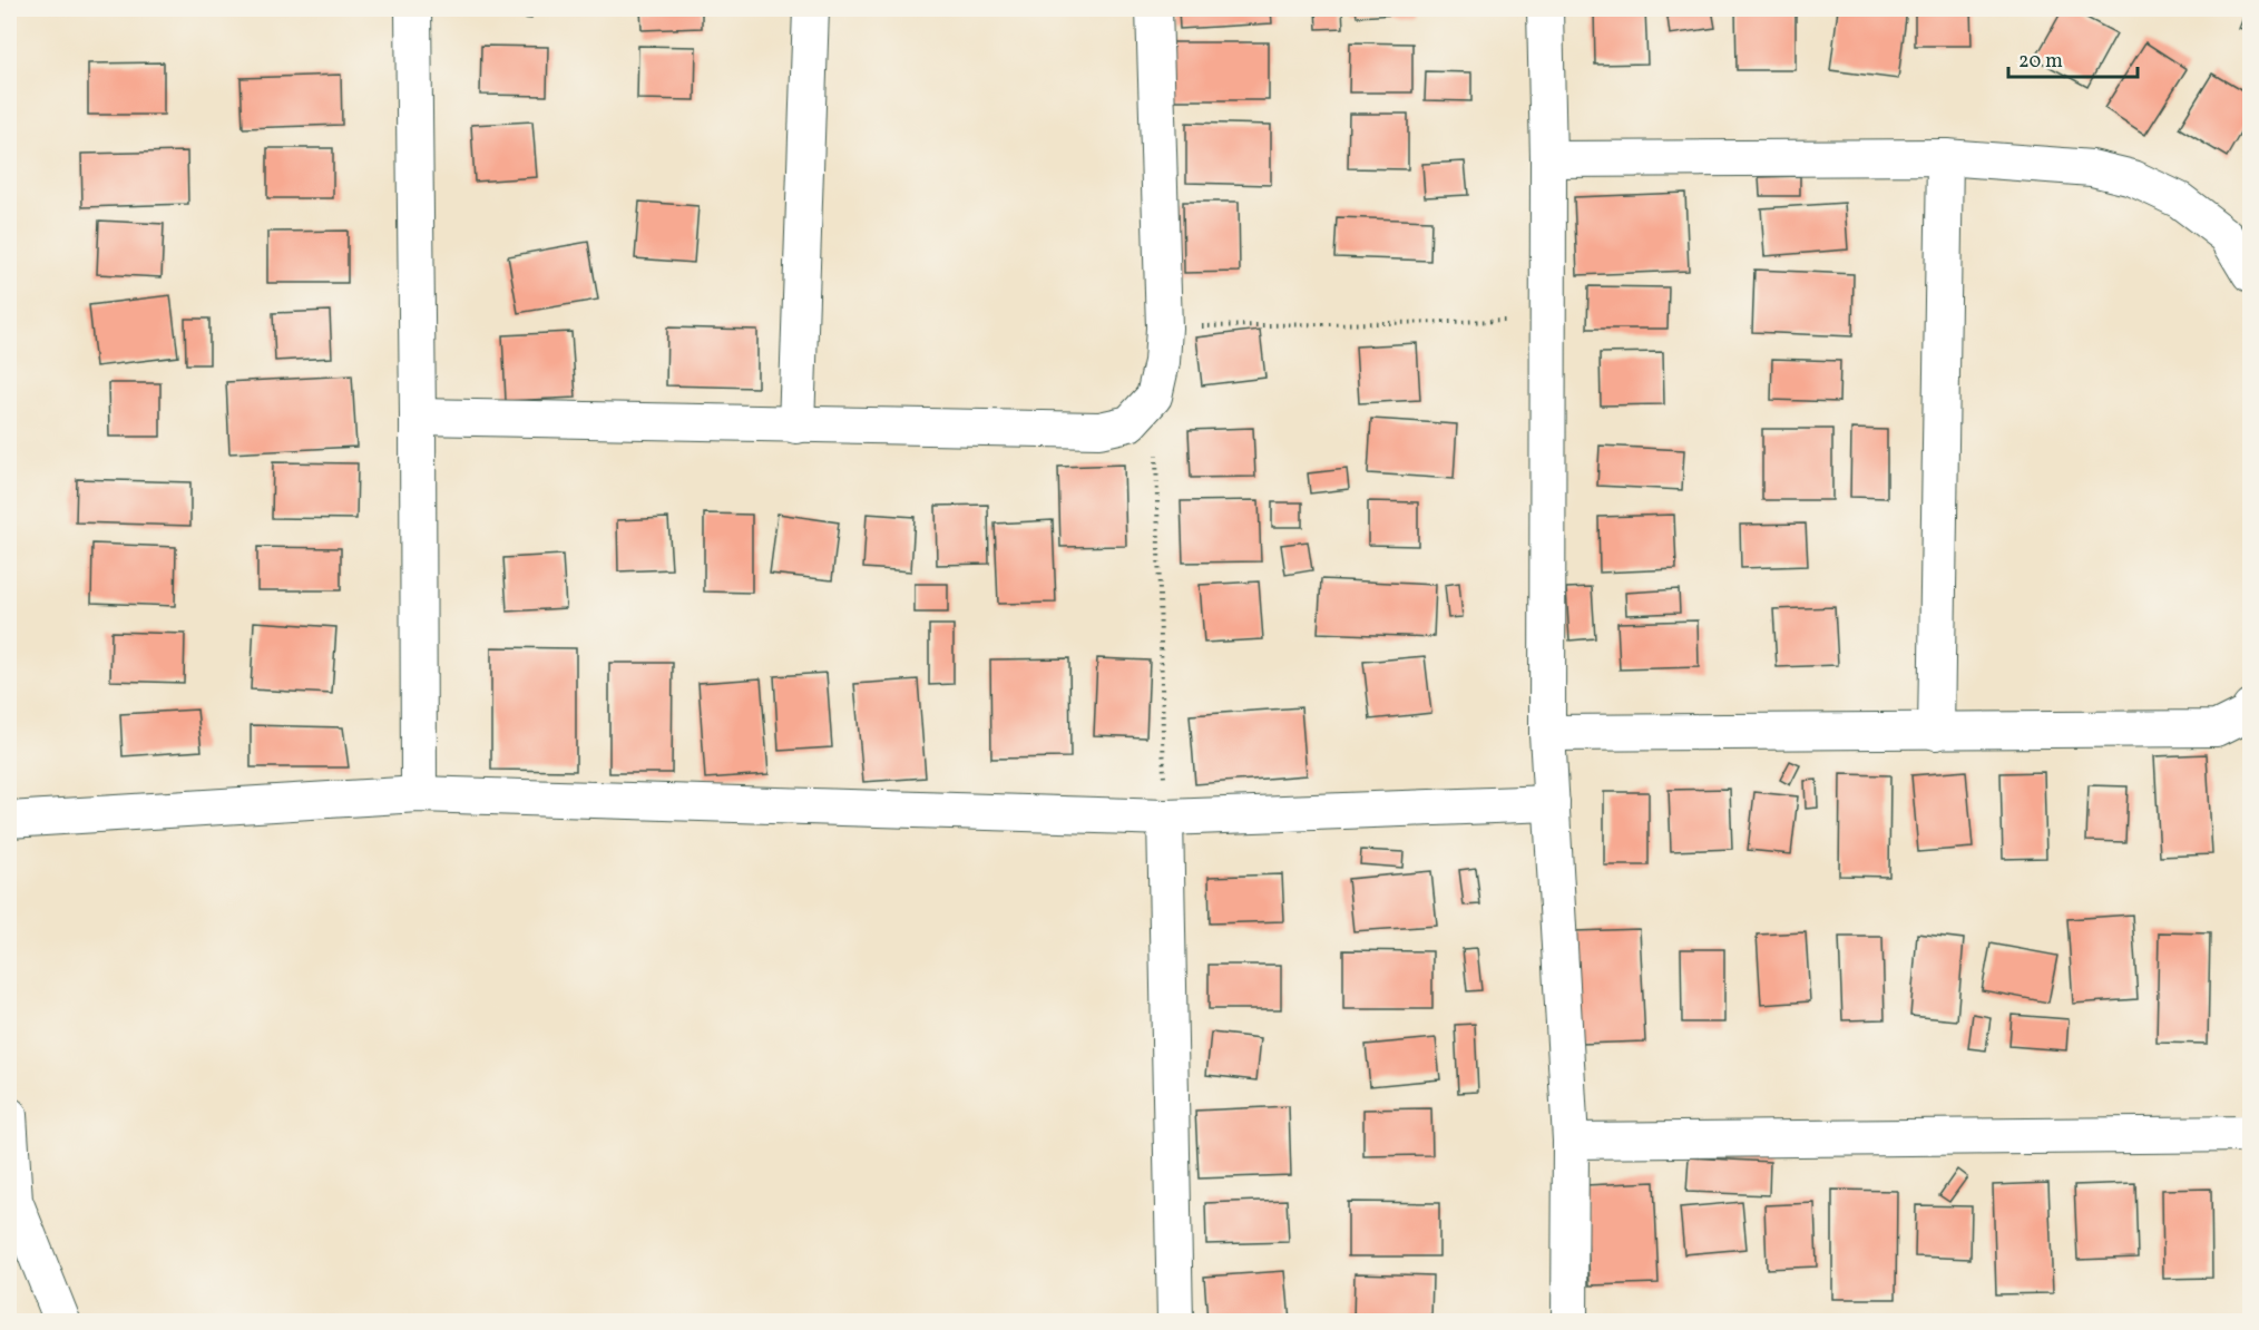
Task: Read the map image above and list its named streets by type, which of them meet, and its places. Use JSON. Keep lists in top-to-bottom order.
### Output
{
  "scale_bar": "20 m"
}
